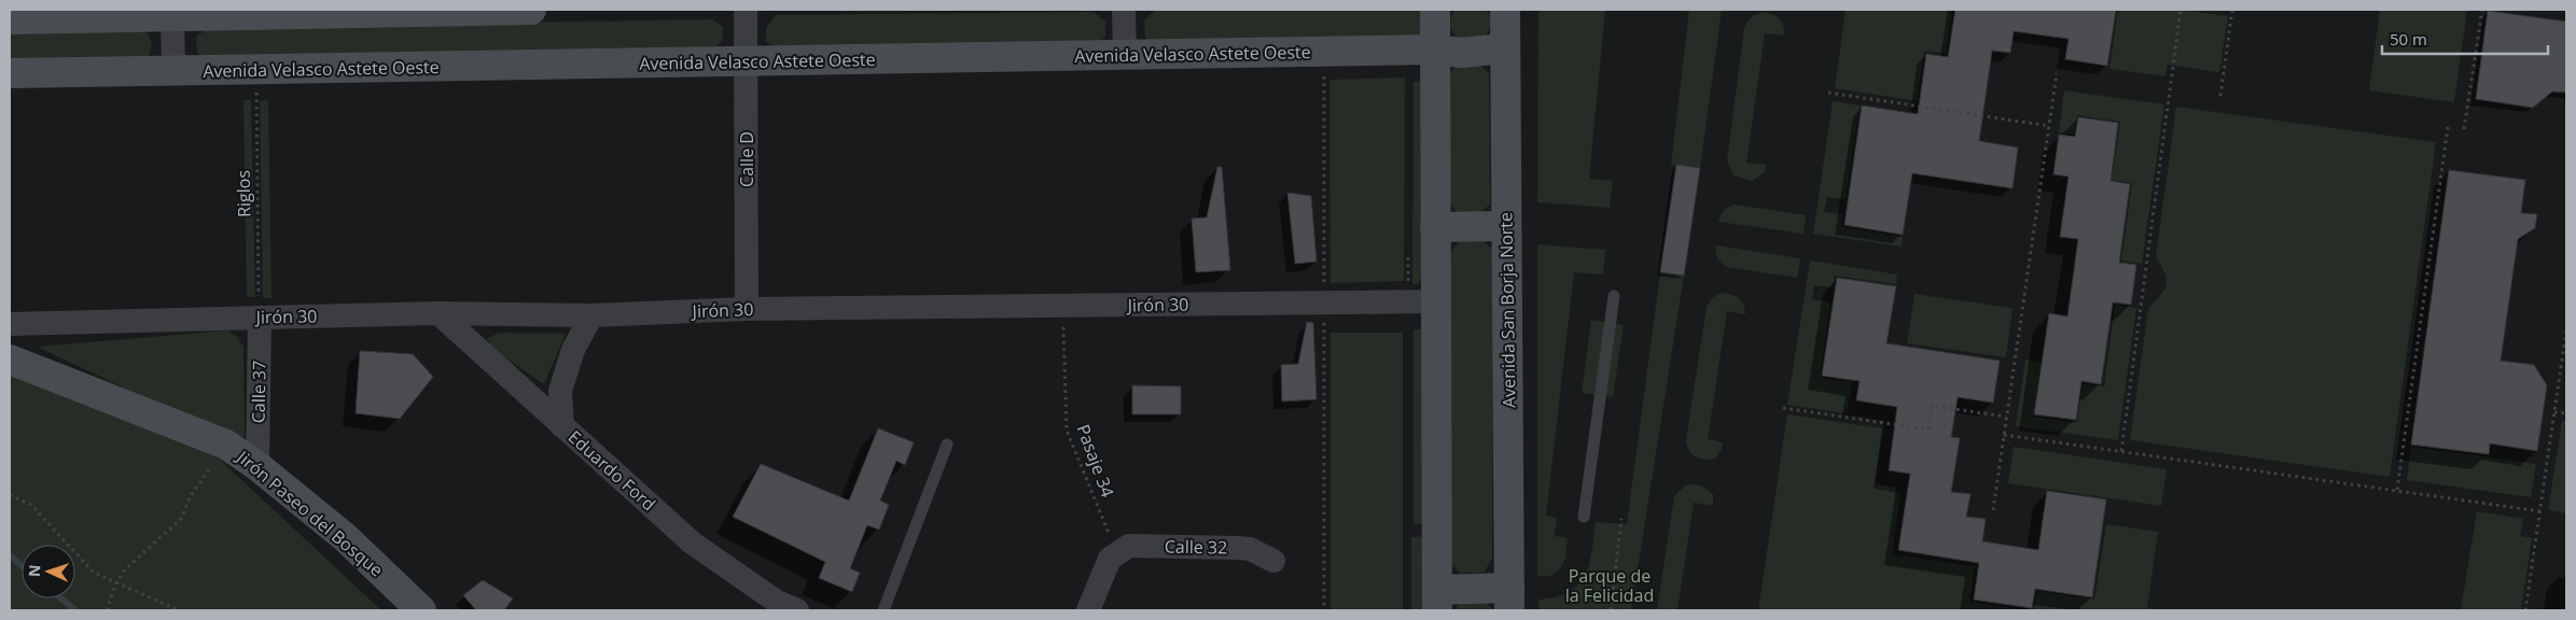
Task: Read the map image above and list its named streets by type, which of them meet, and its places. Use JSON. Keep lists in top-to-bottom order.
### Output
{
  "streets": {
    "street": [
      "Avenida Velasco Astete Oeste",
      "Calle D",
      "Jirón 30",
      "Avenida San Borja Norte",
      "Calle 37",
      "Eduardo Ford",
      "Jirón Paseo del Bosque",
      "Calle 32"
    ],
    "path": ["Riglos", "Pasaje 34"]
  },
  "crossings": [
    ["Avenida Velasco Astete Oeste", "Calle D"],
    ["Avenida Velasco Astete Oeste", "Riglos"],
    ["Avenida Velasco Astete Oeste", "Avenida San Borja Norte"],
    ["Calle D", "Jirón 30"],
    ["Riglos", "Jirón 30"],
    ["Riglos", "Calle 37"],
    ["Jirón 30", "Calle 37"],
    ["Jirón 30", "Eduardo Ford"],
    ["Calle 37", "Jirón Paseo del Bosque"],
    ["Pasaje 34", "Calle 32"]
  ],
  "parks": ["Parque de la Felicidad"],
  "scale_bar": "50 m",
  "north": "left"
}
